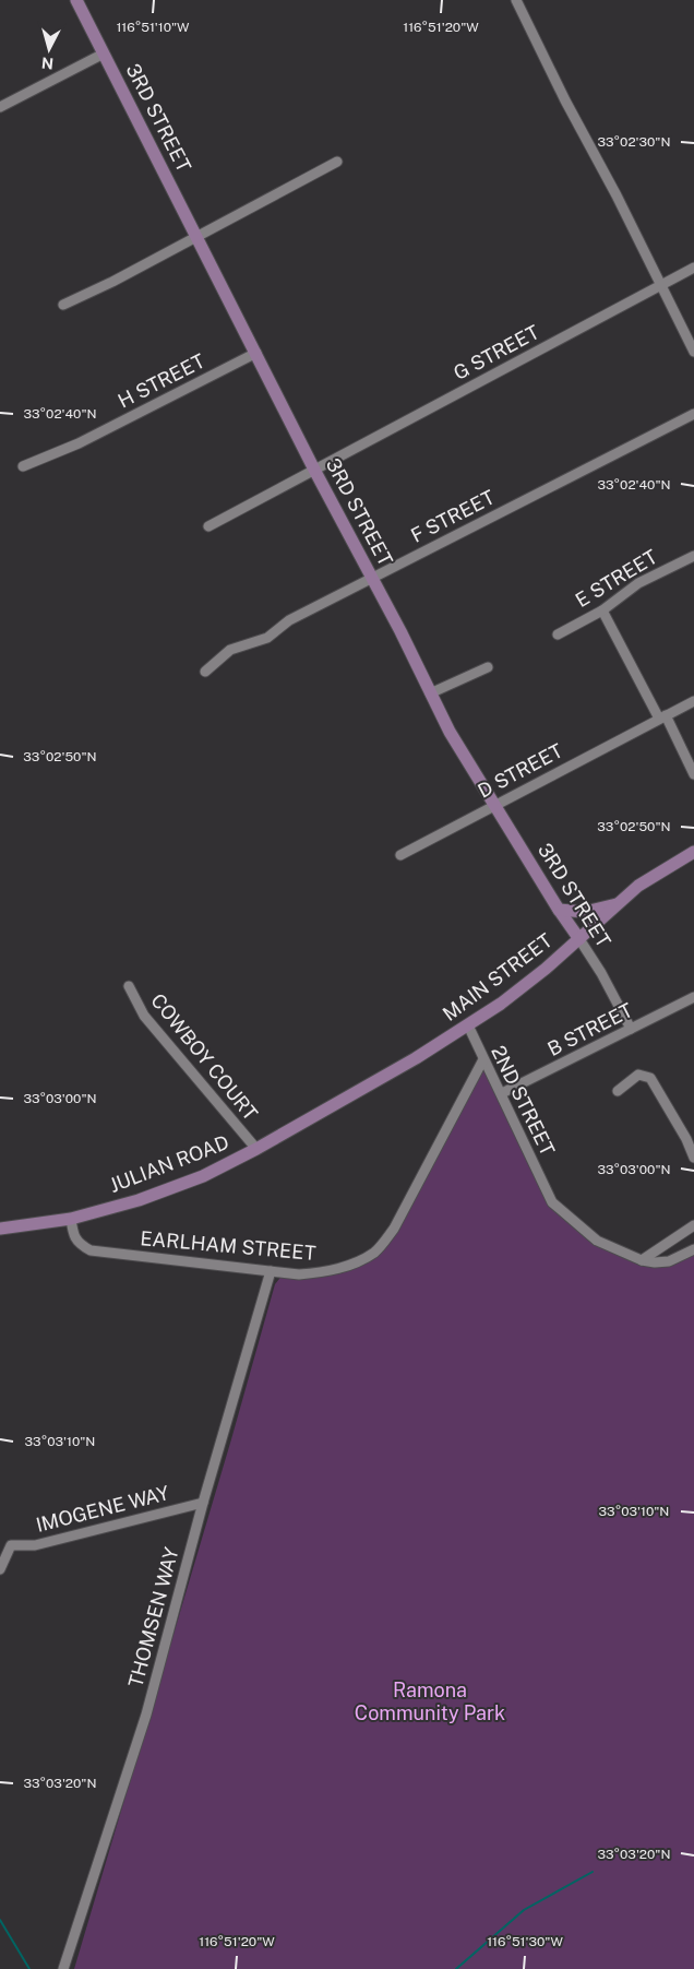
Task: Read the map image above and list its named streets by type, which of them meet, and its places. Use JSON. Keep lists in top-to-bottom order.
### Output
{
  "streets": {
    "main road": ["3RD STREET", "MAIN STREET", "JULIAN ROAD"],
    "street": [
      "G STREET",
      "H STREET",
      "F STREET",
      "E STREET",
      "D STREET",
      "B STREET",
      "COWBOY COURT",
      "2ND STREET",
      "EARLHAM STREET",
      "IMOGENE WAY",
      "THOMSEN WAY"
    ]
  },
  "crossings": [
    ["3RD STREET", "G STREET"],
    ["3RD STREET", "H STREET"],
    ["3RD STREET", "F STREET"],
    ["3RD STREET", "D STREET"],
    ["3RD STREET", "MAIN STREET"],
    ["3RD STREET", "B STREET"],
    ["MAIN STREET", "2ND STREET"],
    ["MAIN STREET", "JULIAN ROAD"],
    ["B STREET", "2ND STREET"],
    ["COWBOY COURT", "JULIAN ROAD"],
    ["2ND STREET", "EARLHAM STREET"],
    ["JULIAN ROAD", "EARLHAM STREET"],
    ["EARLHAM STREET", "THOMSEN WAY"],
    ["IMOGENE WAY", "THOMSEN WAY"]
  ],
  "parks": ["Ramona Community Park"],
  "north": "bottom",
  "coordinates": [
    "116°51'10\"W",
    "116°51'20\"W",
    "33°02'30\"N",
    "33°02'40\"N",
    "33°02'50\"N",
    "33°03'00\"N",
    "33°03'10\"N",
    "33°03'20\"N",
    "116°51'30\"W"
  ]
}
